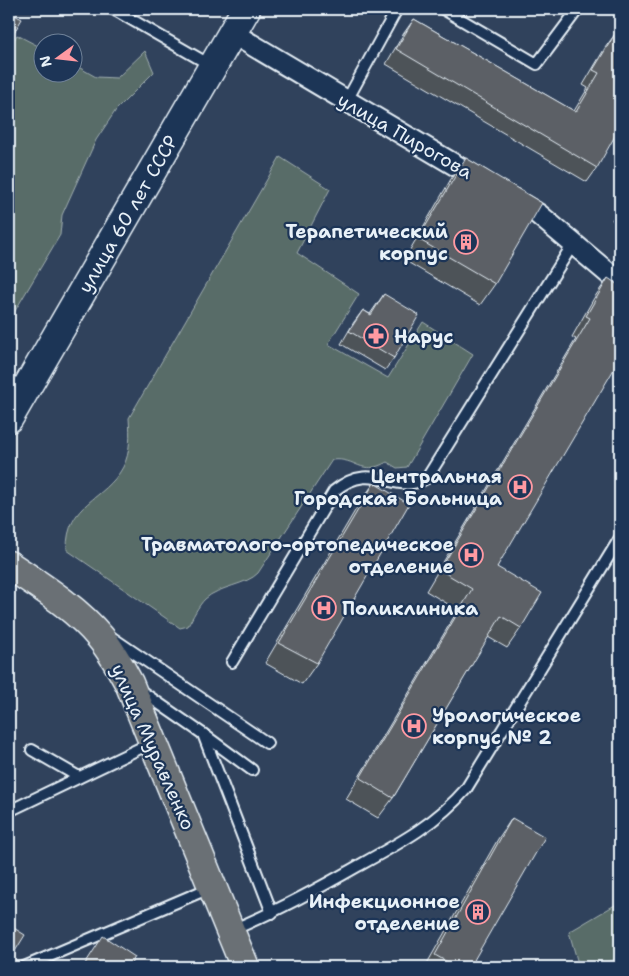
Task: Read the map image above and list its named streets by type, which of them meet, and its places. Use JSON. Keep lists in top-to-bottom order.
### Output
{
  "streets": {
    "main road": ["улица 60 лет СССР", "улица Муравленко"],
    "street": ["улица Пирогова"]
  },
  "crossings": [
    ["улица Пирогова", "улица 60 лет СССР"]
  ],
  "places": {
    "building": ["Терапетический корпус", "Инфекционное отделение"],
    "pharmacy": ["Нарус"],
    "hospital": [
      "Центральная Городская Больница",
      "Травматолого-ортопедическое отделение",
      "Поликлиника",
      "Урологическое корпус № 2"
    ]
  },
  "north": "left"
}
